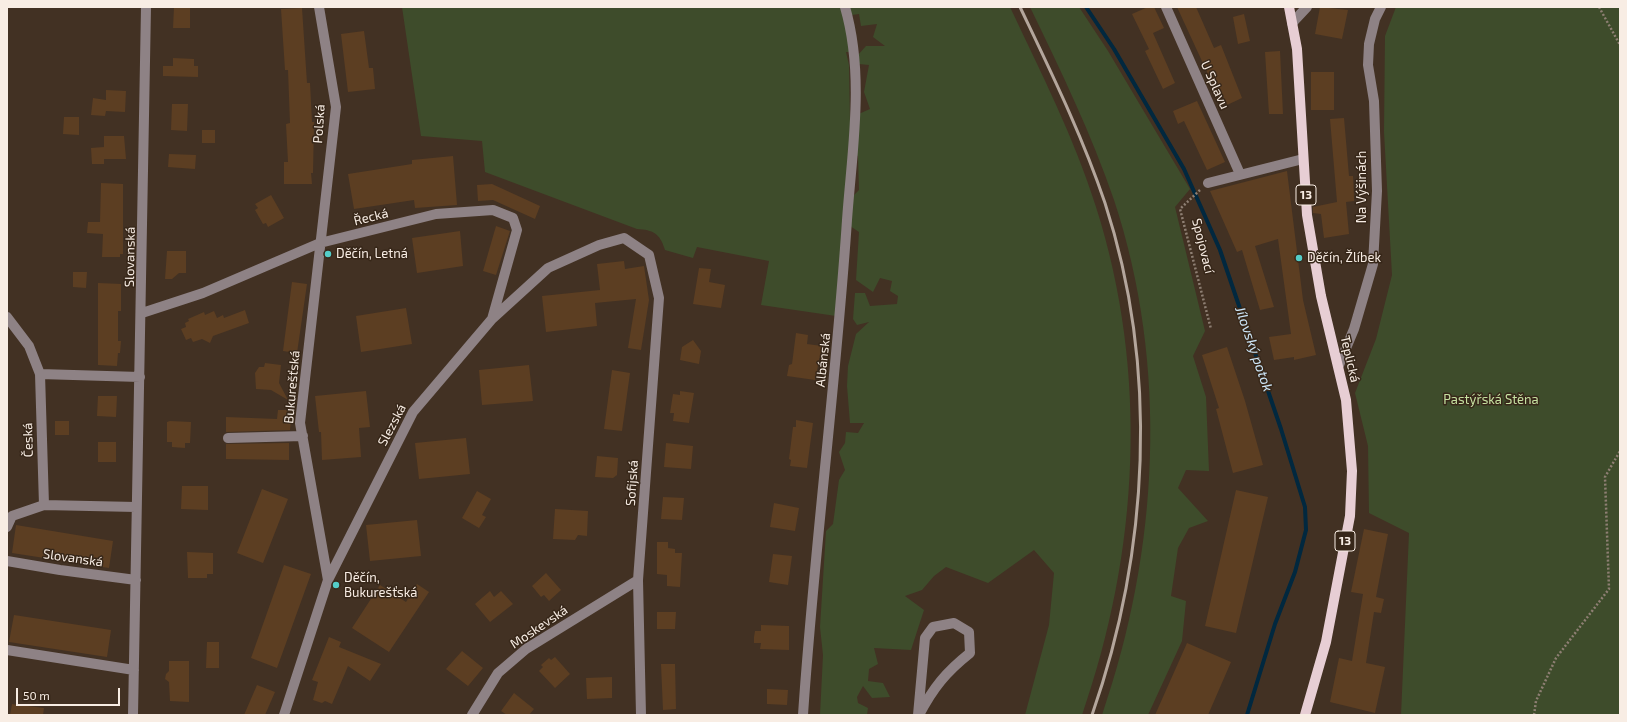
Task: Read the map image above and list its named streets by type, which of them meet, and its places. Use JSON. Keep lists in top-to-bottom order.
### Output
{
  "streets": {
    "main road": ["13", "Teplická"],
    "street": [
      "U Splavu",
      "Polská",
      "Na Výšinách",
      "Řecká",
      "Slovanská",
      "Albánská",
      "Bukurešťská",
      "Slezská",
      "Česká",
      "Sofijská",
      "Moskevská"
    ],
    "path": ["Spojovací"]
  },
  "crossings": [
    ["Polská", "Řecká"],
    ["Polská", "Bukurešťská"],
    ["Na Výšinách", "Teplická"],
    ["Řecká", "Slovanská"],
    ["Řecká", "Bukurešťská"],
    ["Řecká", "Slezská"],
    ["Bukurešťská", "Slezská"],
    ["Slezská", "Sofijská"],
    ["Sofijská", "Moskevská"]
  ],
  "water": ["Jílovský potok"],
  "parks": ["Pastýřská Stěna"],
  "places": ["Děčín, Letná", "Děčín, Žlíbek", "Děčín, Bukurešťská"],
  "scale_bar": "50 m"
}
